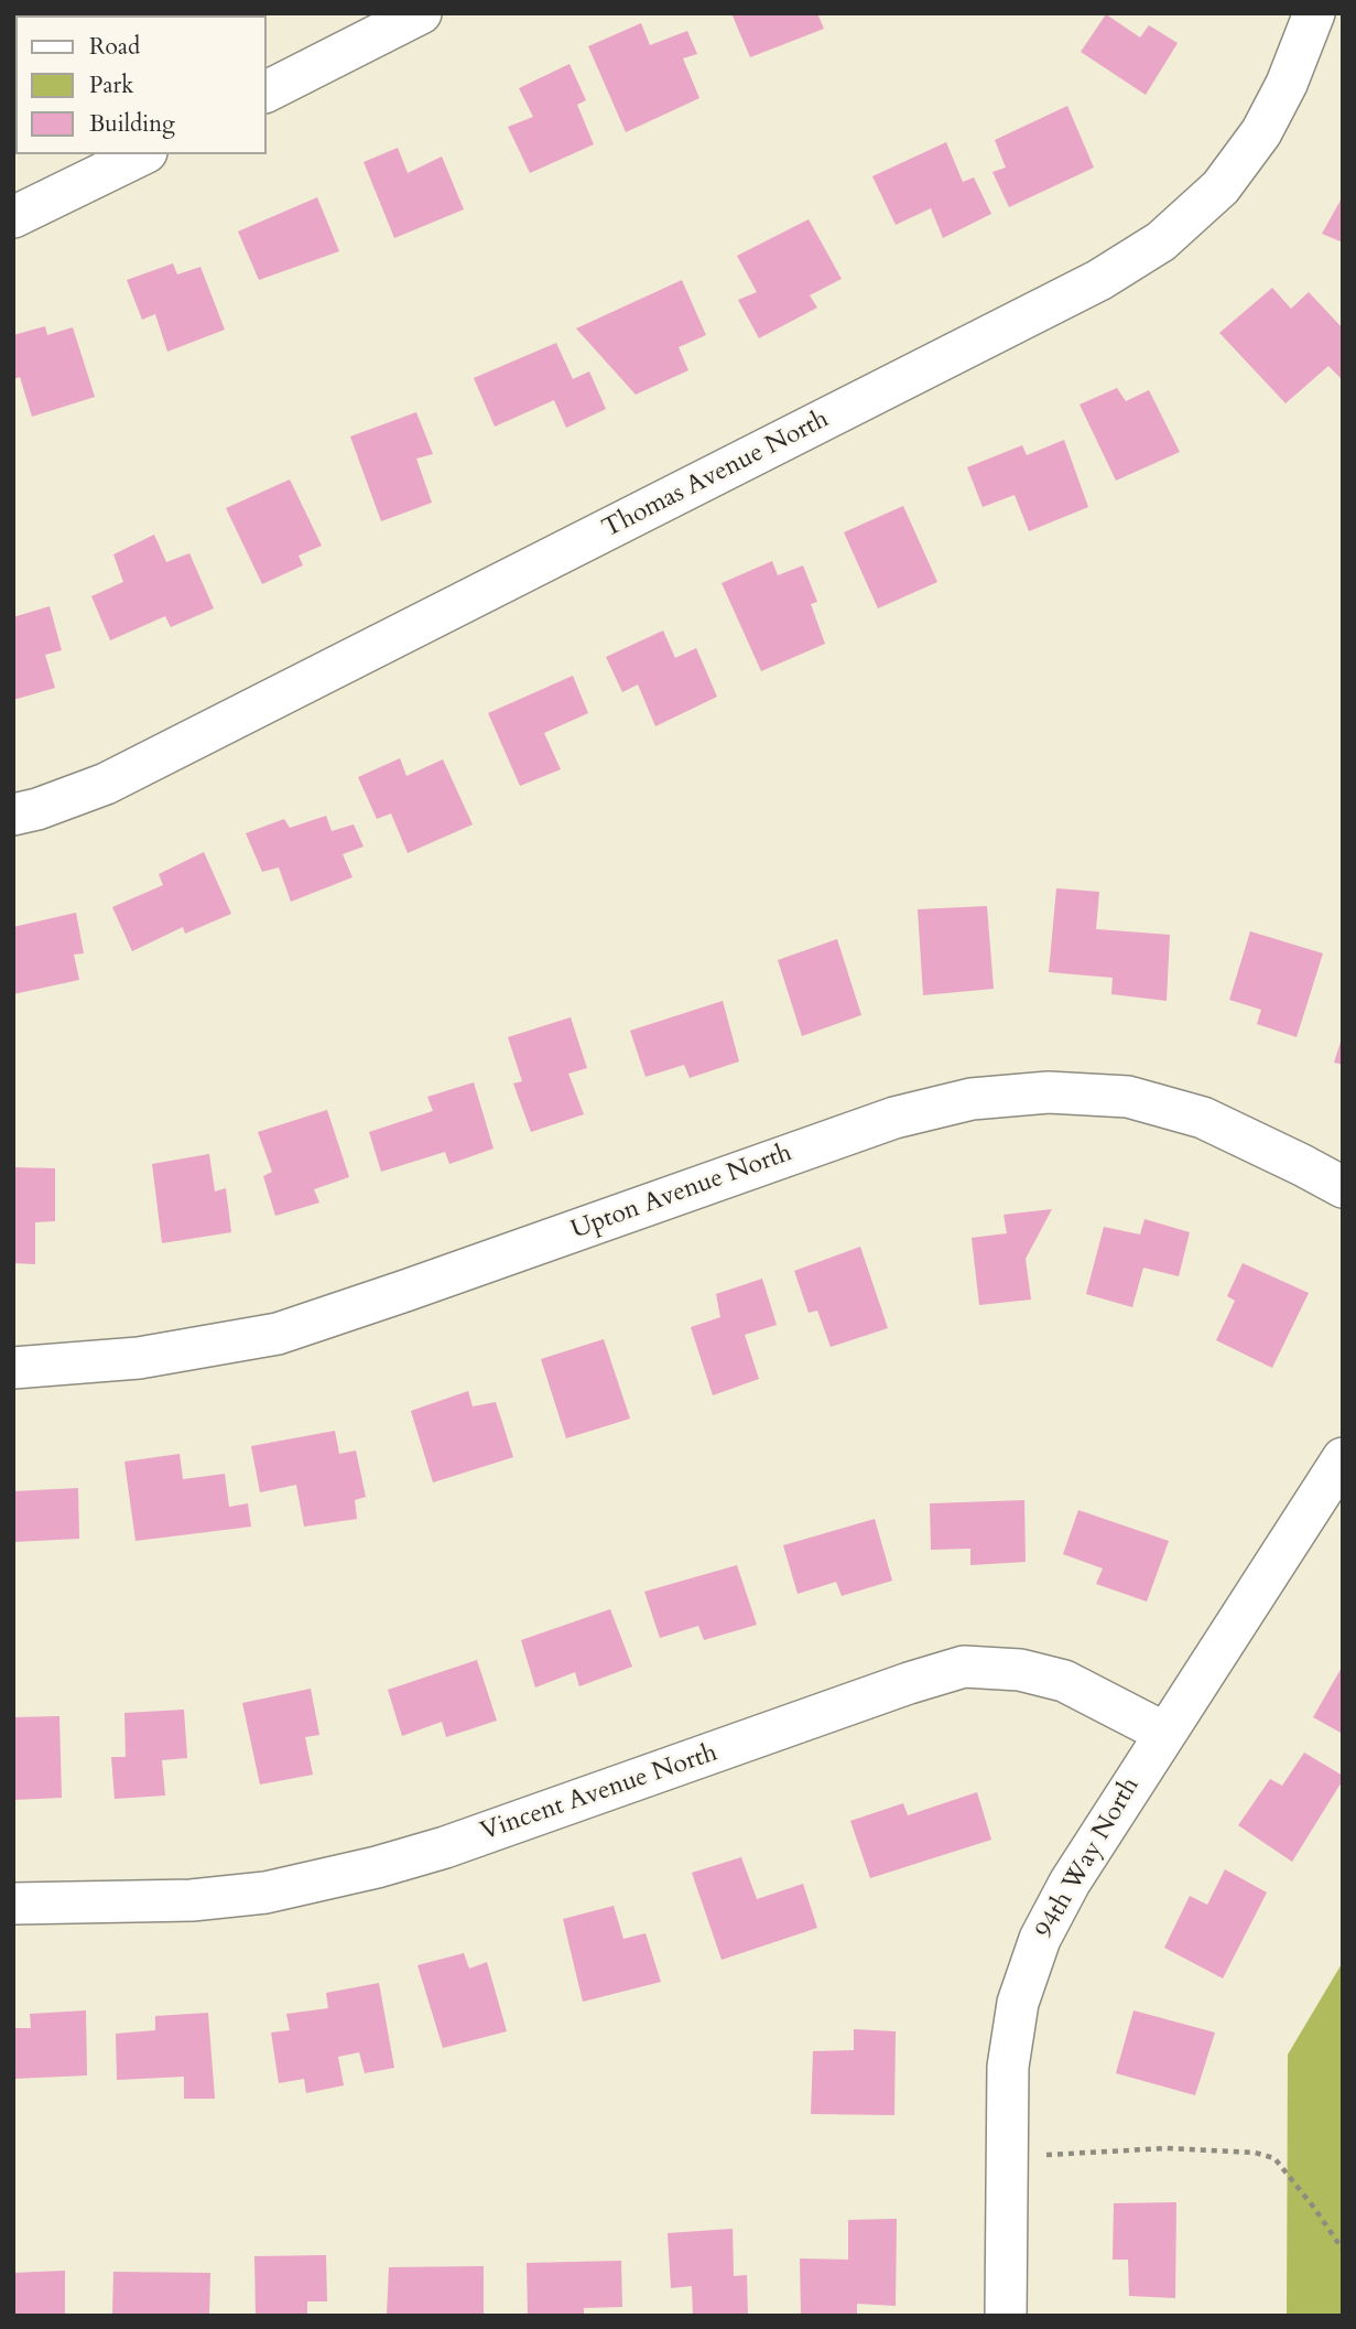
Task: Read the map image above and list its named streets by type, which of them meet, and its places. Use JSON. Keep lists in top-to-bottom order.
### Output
{
  "streets": {
    "street": [
      "Thomas Avenue North",
      "Upton Avenue North",
      "Vincent Avenue North",
      "94th Way North"
    ]
  },
  "crossings": [
    ["Vincent Avenue North", "94th Way North"]
  ],
  "legend": ["Road", "Park", "Building"]
}
